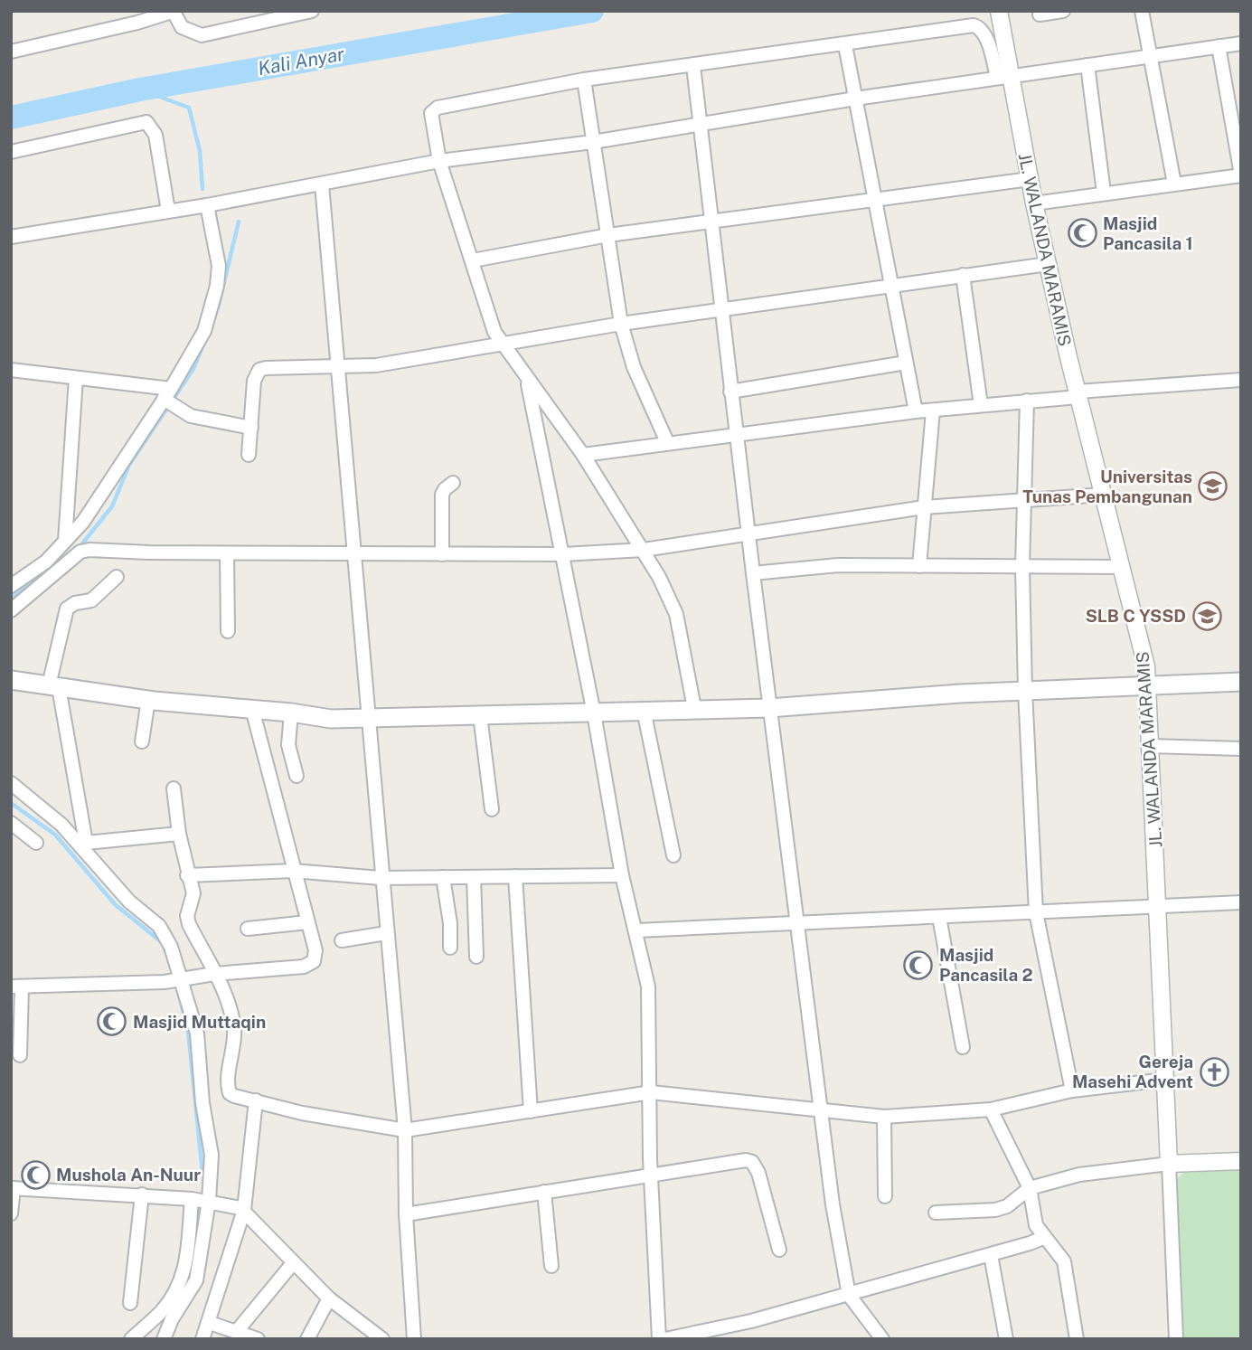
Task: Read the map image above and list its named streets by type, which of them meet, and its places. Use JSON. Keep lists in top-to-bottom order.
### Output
{
  "streets": {
    "street": ["JL. WALANDA MARAMIS"]
  },
  "water": ["Kali Anyar"],
  "places": {
    "mosque": [
      "Masjid Pancasila 1",
      "Masjid Pancasila 2",
      "Masjid Muttaqin",
      "Mushola An-Nuur"
    ],
    "school or university": ["Universitas Tunas Pembangunan", "SLB C YSSD"],
    "church": ["Gereja Masehi Advent"]
  }
}
